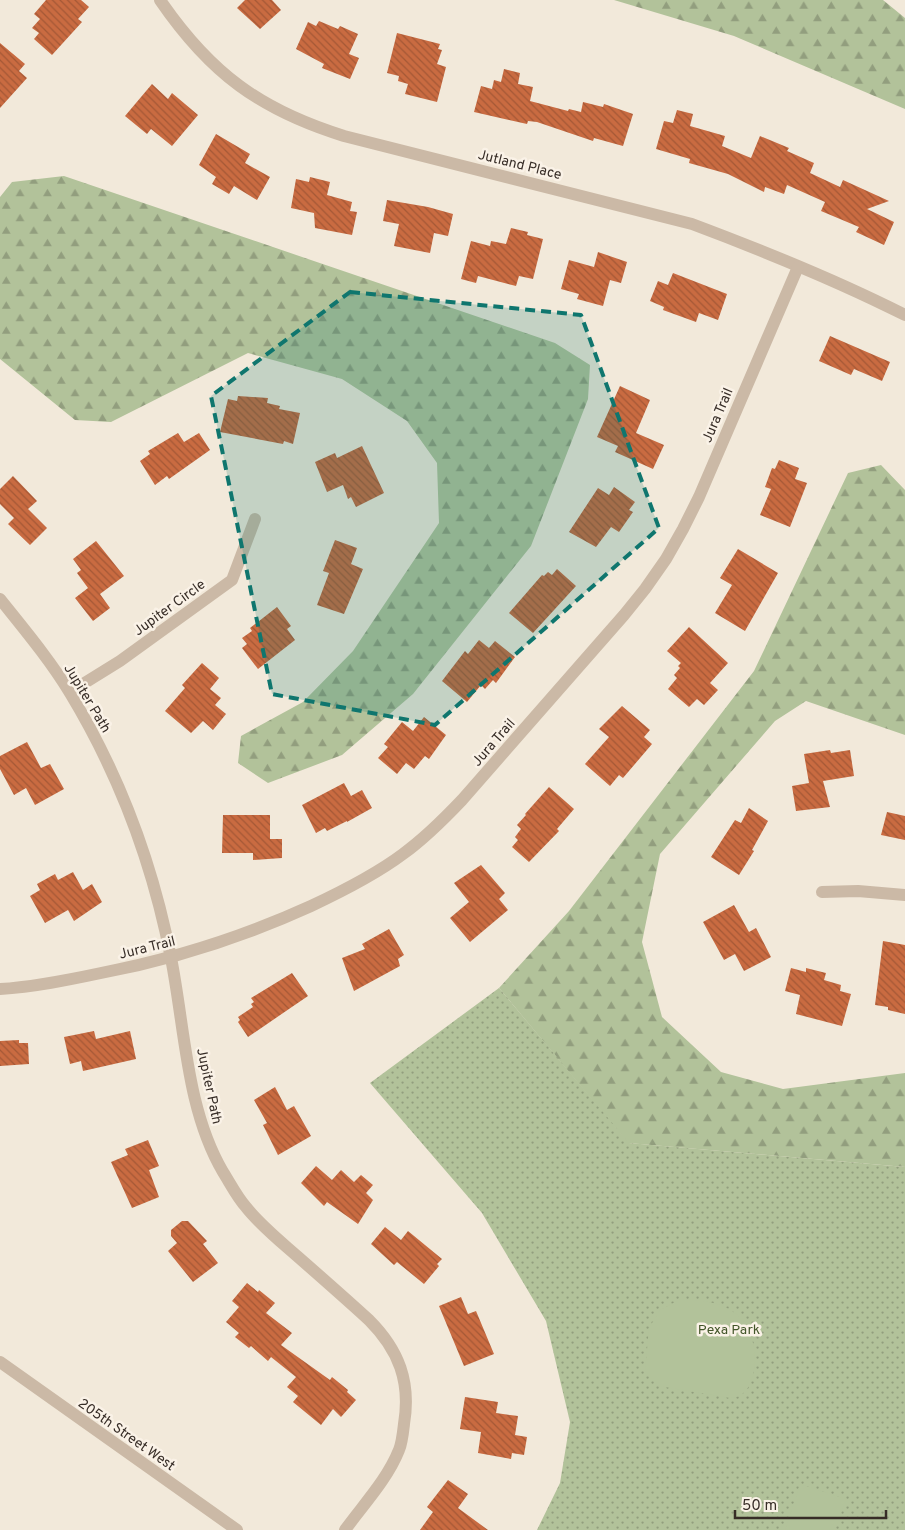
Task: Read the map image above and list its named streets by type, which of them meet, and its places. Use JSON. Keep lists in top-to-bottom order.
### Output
{
  "streets": {
    "street": [
      "Jutland Place",
      "Jura Trail",
      "Jupiter Circle",
      "Jupiter Path",
      "205th Street West"
    ]
  },
  "crossings": [
    ["Jutland Place", "Jura Trail"],
    ["Jura Trail", "Jupiter Path"],
    ["Jupiter Circle", "Jupiter Path"]
  ],
  "parks": ["Pexa Park"],
  "scale_bar": "50 m"
}
